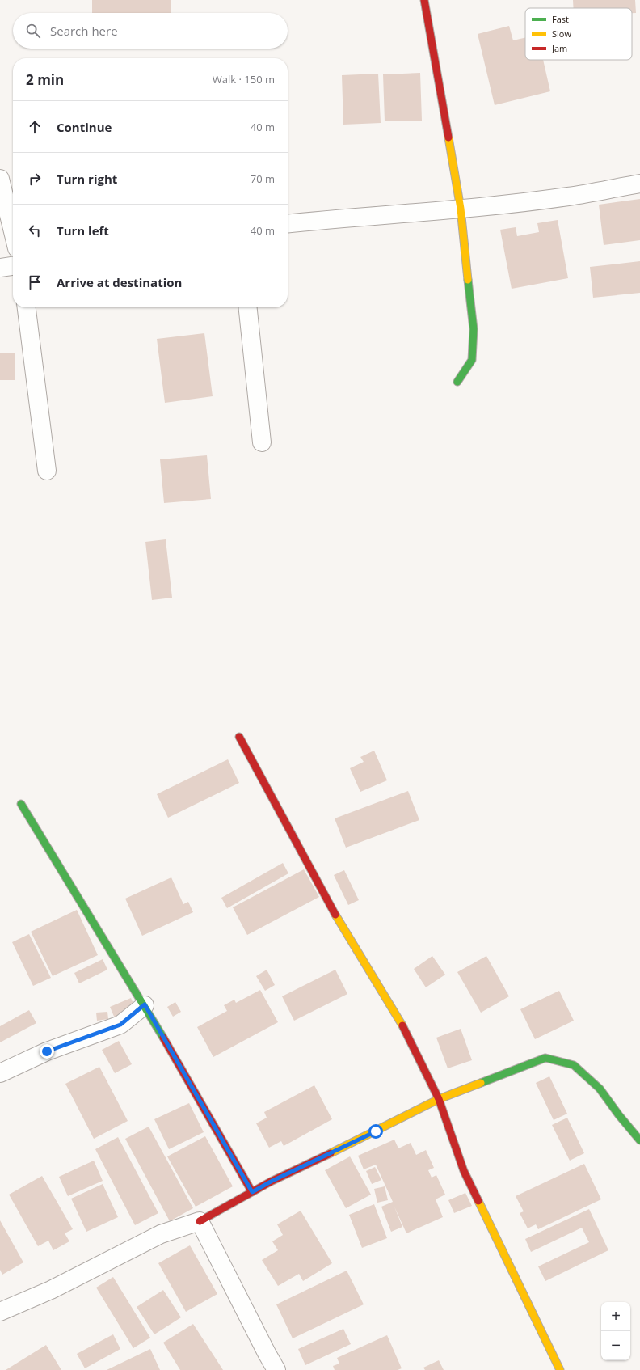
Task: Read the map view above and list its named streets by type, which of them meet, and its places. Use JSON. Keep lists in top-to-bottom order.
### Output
{
  "legend": ["Fast", "Slow", "Jam"],
  "page": {
    "search": "Search here",
    "heading": ["2 min", "Walk · 150 m"],
    "list": [
      ["Continue", "40 m"],
      ["Turn right", "70 m"],
      ["Turn left", "40 m"],
      "Arrive at destination"
    ],
    "map_buttons": ["+", "−"]
  }
}
